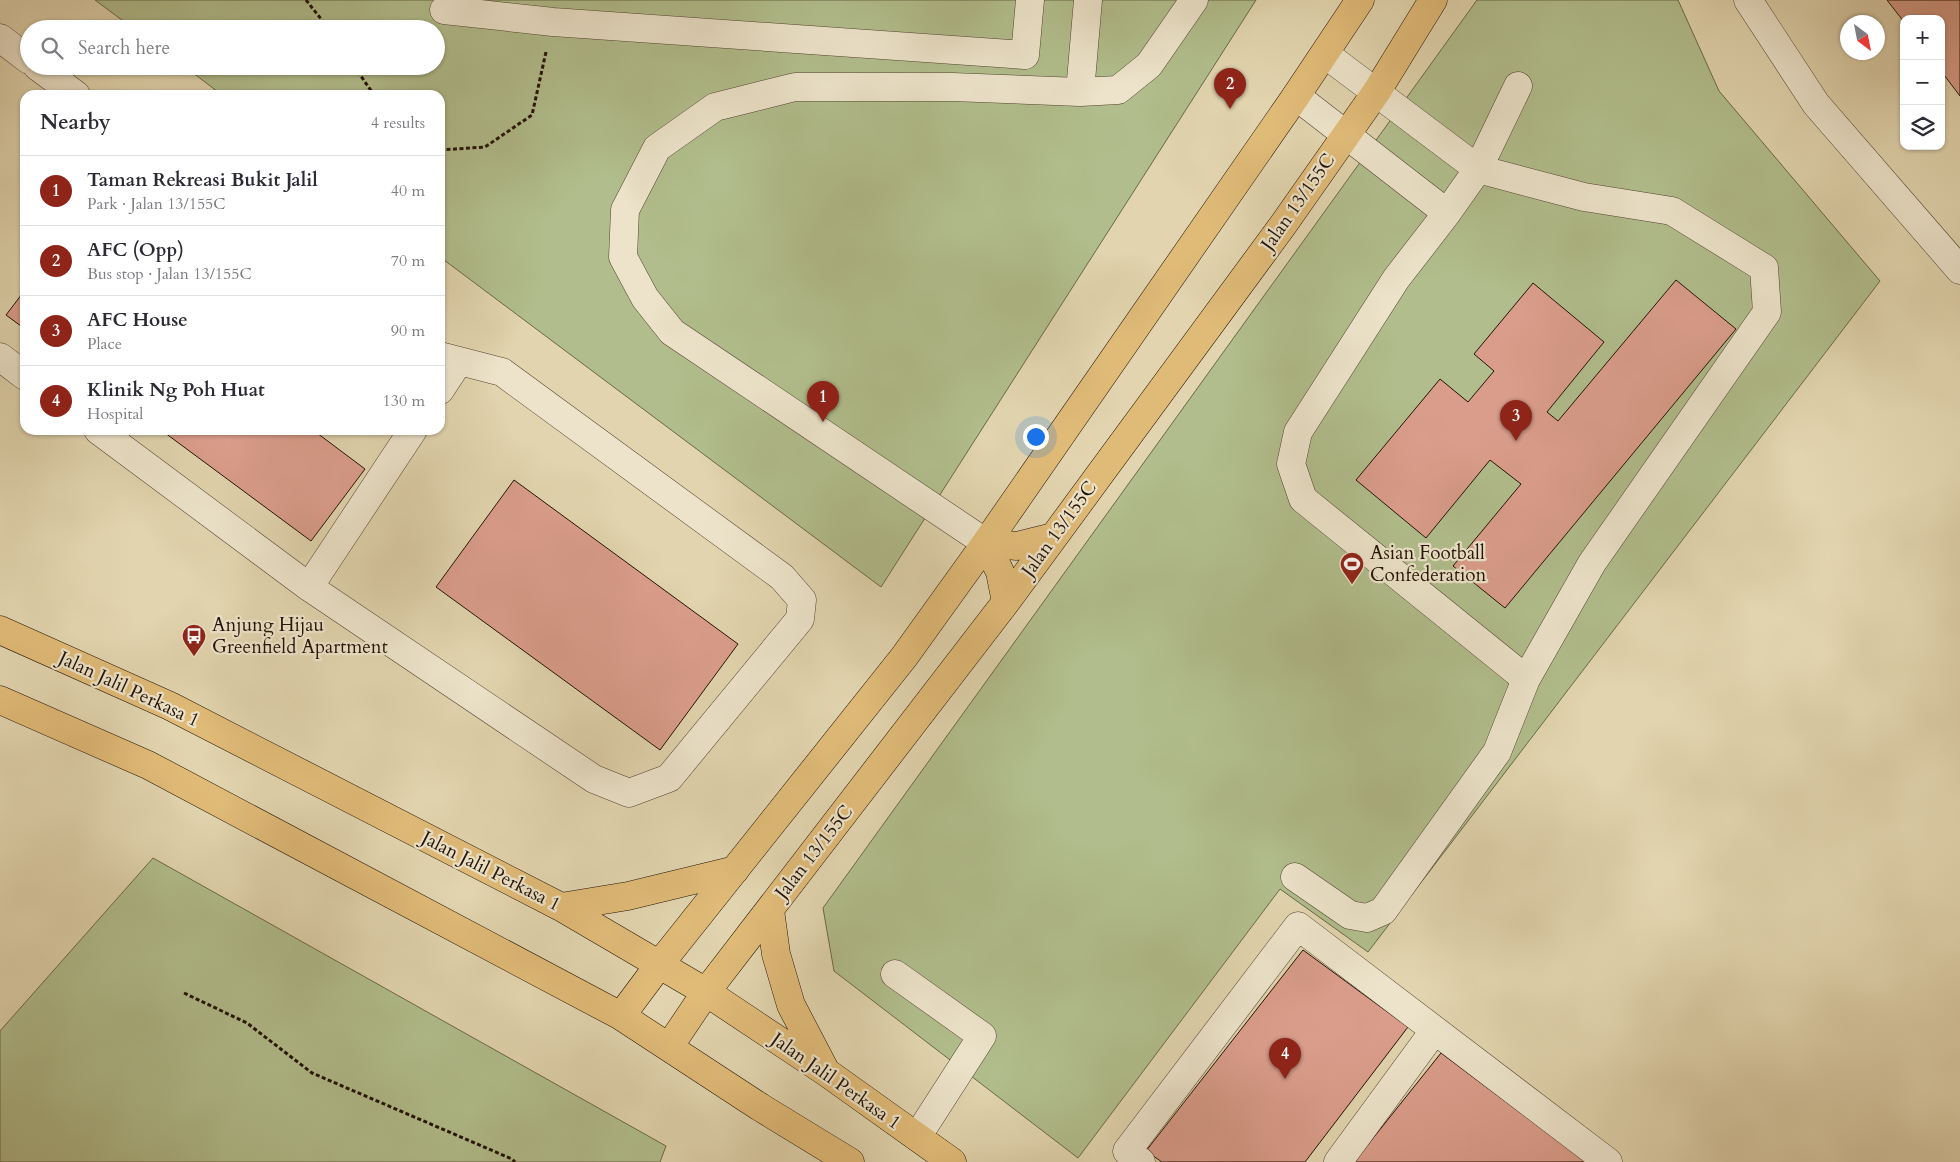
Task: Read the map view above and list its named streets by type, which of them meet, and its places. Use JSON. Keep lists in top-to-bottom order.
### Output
{
  "streets": {
    "main road": ["Jalan 13/155C", "Jalan Jalil Perkasa 1"]
  },
  "crossings": [
    ["Jalan 13/155C", "Jalan Jalil Perkasa 1"]
  ],
  "places": {
    "sports": ["Asian Football Confederation"],
    "bus stop": ["Anjung Hijau Greenfield Apartment"]
  },
  "north": "bottom right",
  "page": {
    "map_buttons": ["+", "−"],
    "search": "Search here",
    "pins": [
      "2",
      "1",
      "3",
      "4"
    ],
    "heading": ["Nearby", "4 results"],
    "list": [
      {
        "mark": "1",
        "name": "Taman Rekreasi Bukit Jalil",
        "note": "Park · Jalan 13/155C",
        "value": "40 m"
      },
      {
        "mark": "2",
        "name": "AFC (Opp)",
        "note": "Bus stop · Jalan 13/155C",
        "value": "70 m"
      },
      {
        "mark": "3",
        "name": "AFC House",
        "note": "Place",
        "value": "90 m"
      },
      {
        "mark": "4",
        "name": "Klinik Ng Poh Huat",
        "note": "Hospital",
        "value": "130 m"
      }
    ]
  }
}
